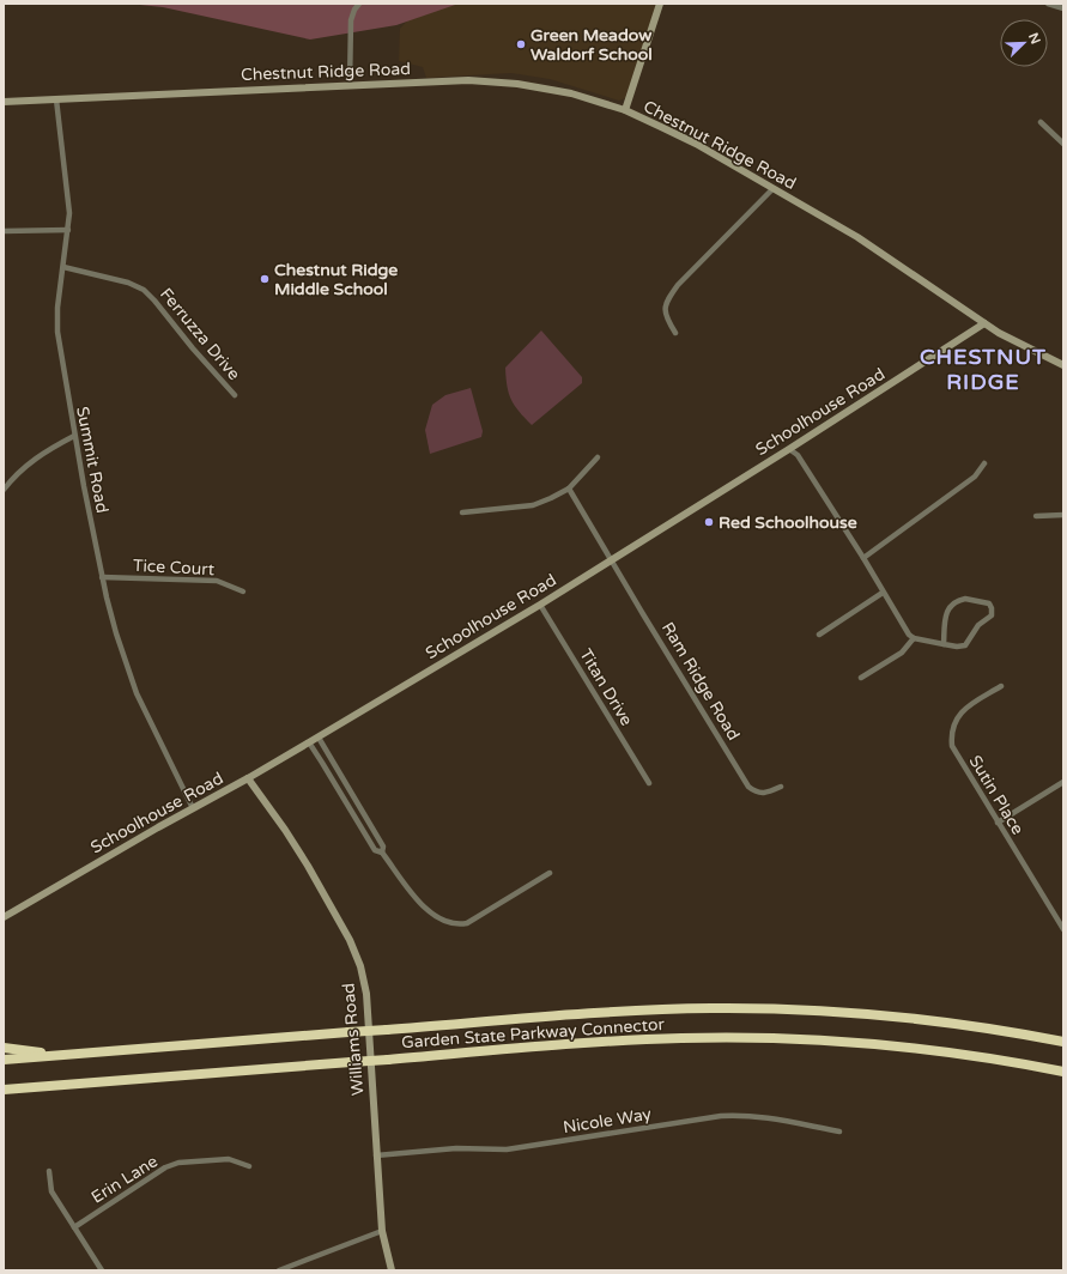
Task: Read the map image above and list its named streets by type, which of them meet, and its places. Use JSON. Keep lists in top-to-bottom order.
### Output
{
  "streets": {
    "highway": ["Garden State Parkway Connector"],
    "street": [
      "Chestnut Ridge Road",
      "Ferruzza Drive",
      "Schoolhouse Road",
      "Summit Road",
      "Tice Court",
      "Ram Ridge Road",
      "Titan Drive",
      "Sutin Place",
      "Williams Road",
      "Nicole Way",
      "Erin Lane"
    ]
  },
  "crossings": [
    ["Chestnut Ridge Road", "Schoolhouse Road"],
    ["Chestnut Ridge Road", "Summit Road"],
    ["Ferruzza Drive", "Summit Road"],
    ["Schoolhouse Road", "Summit Road"],
    ["Schoolhouse Road", "Ram Ridge Road"],
    ["Schoolhouse Road", "Titan Drive"],
    ["Schoolhouse Road", "Williams Road"],
    ["Summit Road", "Tice Court"],
    ["Williams Road", "Nicole Way"]
  ],
  "districts": ["CHESTNUT RIDGE"],
  "places": ["Green Meadow Waldorf School", "Chestnut Ridge Middle School", "Red Schoolhouse"],
  "north": "top right"
}
